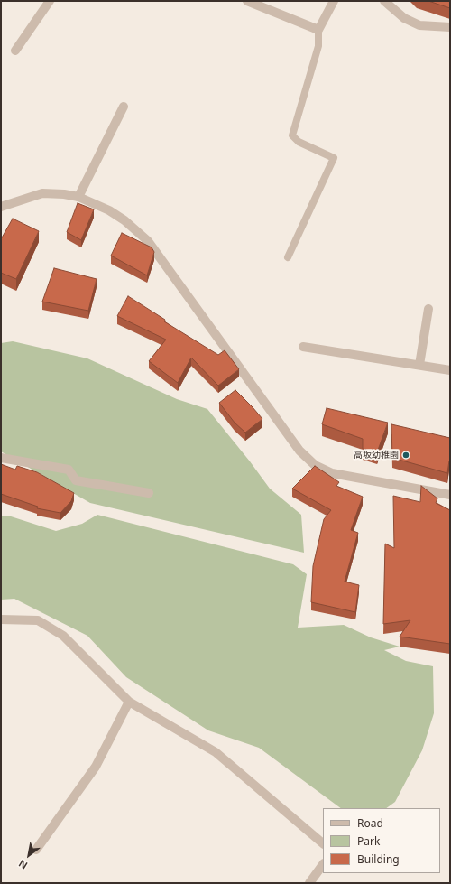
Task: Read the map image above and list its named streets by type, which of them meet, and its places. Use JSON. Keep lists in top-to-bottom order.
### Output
{
  "places": ["高坂幼稚園"],
  "legend": ["Road", "Park", "Building"],
  "north": "bottom left"
}
